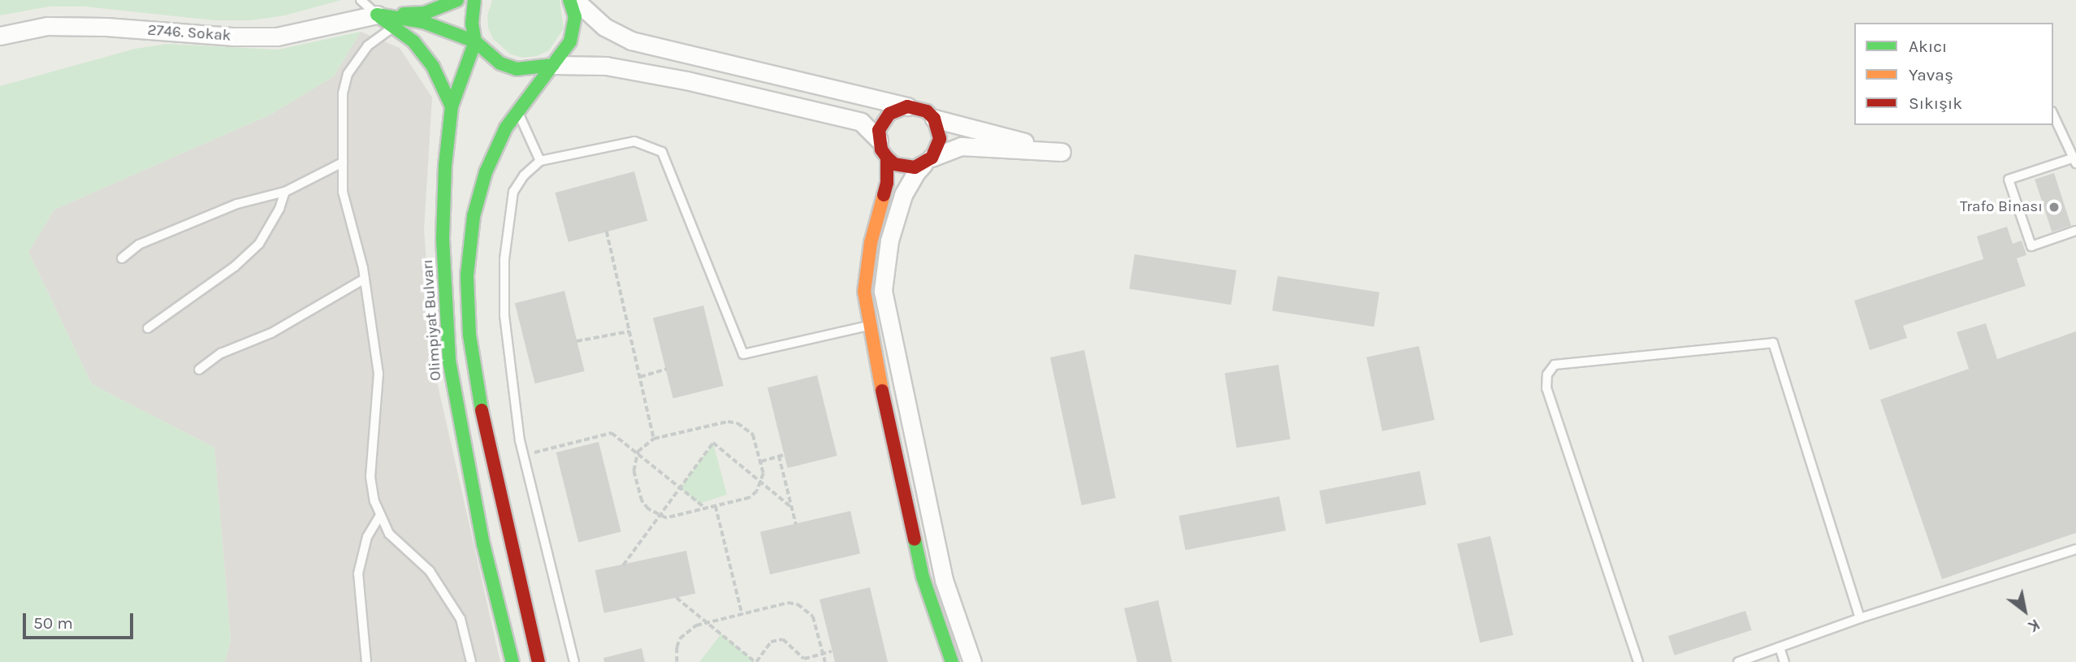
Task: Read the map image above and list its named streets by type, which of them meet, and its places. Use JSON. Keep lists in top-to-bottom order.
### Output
{
  "streets": {
    "main road": ["Olimpiyat Bulvarı"],
    "street": ["2746. Sokak"]
  },
  "places": ["Trafo Binası"],
  "legend": ["Akıcı", "Yavaş", "Sıkışık"],
  "scale_bar": "50 m",
  "north": "bottom right"
}
